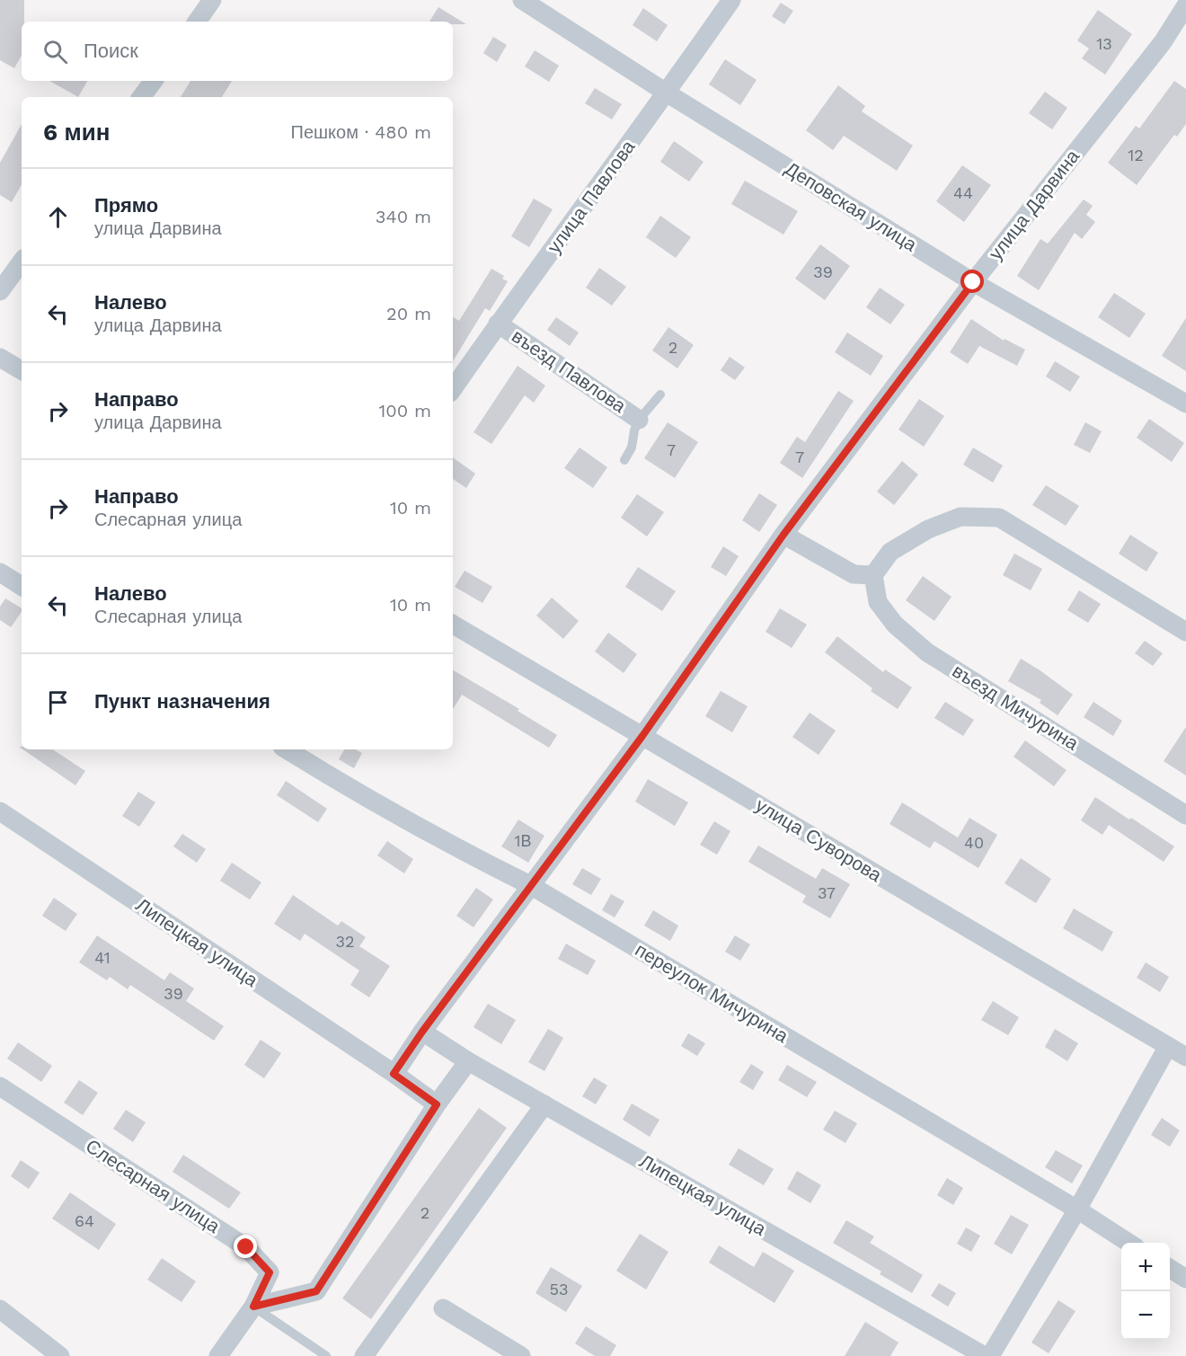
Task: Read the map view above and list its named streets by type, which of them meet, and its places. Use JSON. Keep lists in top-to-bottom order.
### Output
{
  "streets": {
    "street": [
      "улица Павлова",
      "улица Дарвина",
      "Деповская улица",
      "въезд Павлова",
      "въезд Мичурина",
      "улица Суворова",
      "Липецкая улица",
      "переулок Мичурина",
      "Слесарная улица"
    ]
  },
  "crossings": [
    ["улица Павлова", "Деповская улица"],
    ["улица Павлова", "въезд Павлова"],
    ["улица Дарвина", "Деповская улица"],
    ["улица Дарвина", "улица Суворова"],
    ["улица Дарвина", "Липецкая улица"],
    ["улица Дарвина", "переулок Мичурина"]
  ],
  "house_numbers": [
    "13",
    "12",
    "44",
    "39",
    "2",
    "7",
    "7",
    "1В",
    "40",
    "37",
    "32",
    "41",
    "39",
    "2",
    "64",
    "53"
  ],
  "page": {
    "search": "Поиск",
    "heading": ["6 мин", "Пешком · 480 m"],
    "list": [
      ["Прямо", "улица Дарвина", "340 m"],
      ["Налево", "улица Дарвина", "20 m"],
      ["Направо", "улица Дарвина", "100 m"],
      ["Направо", "Слесарная улица", "10 m"],
      ["Налево", "Слесарная улица", "10 m"],
      "Пункт назначения"
    ],
    "map_buttons": ["+", "−"]
  }
}
